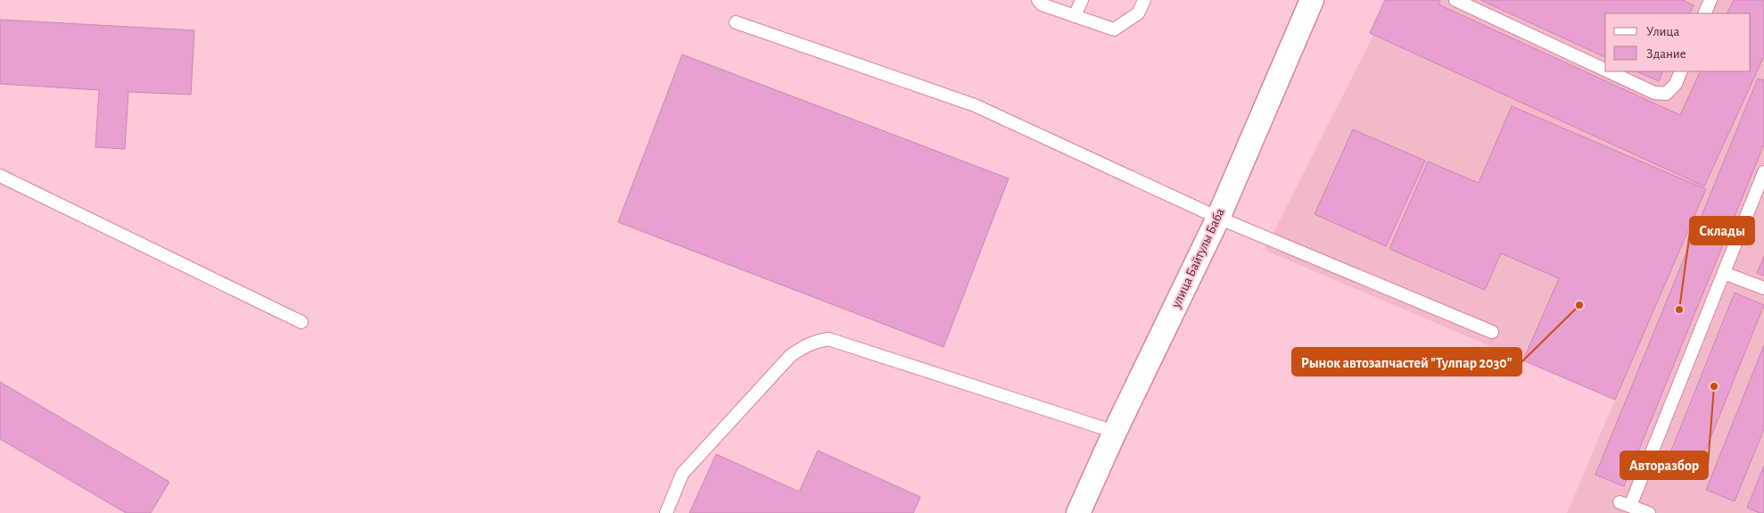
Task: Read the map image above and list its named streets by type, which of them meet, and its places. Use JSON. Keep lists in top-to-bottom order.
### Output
{
  "streets": {
    "street": ["улица Байтулы Баба"]
  },
  "places": ["Рынок автозапчастей \"Тулпар 2030\"", "Склады", "Авторазбор"],
  "legend": ["Улица", "Здание"]
}
